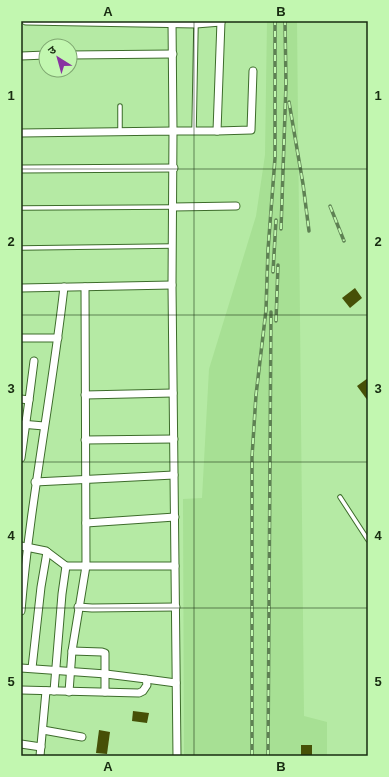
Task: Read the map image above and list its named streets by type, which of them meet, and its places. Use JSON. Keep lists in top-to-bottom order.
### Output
{
  "north": "top left",
  "grid": {
    "columns": ["A", "B"],
    "rows": [
      "1",
      "2",
      "3",
      "4",
      "5"
    ]
  }
}
